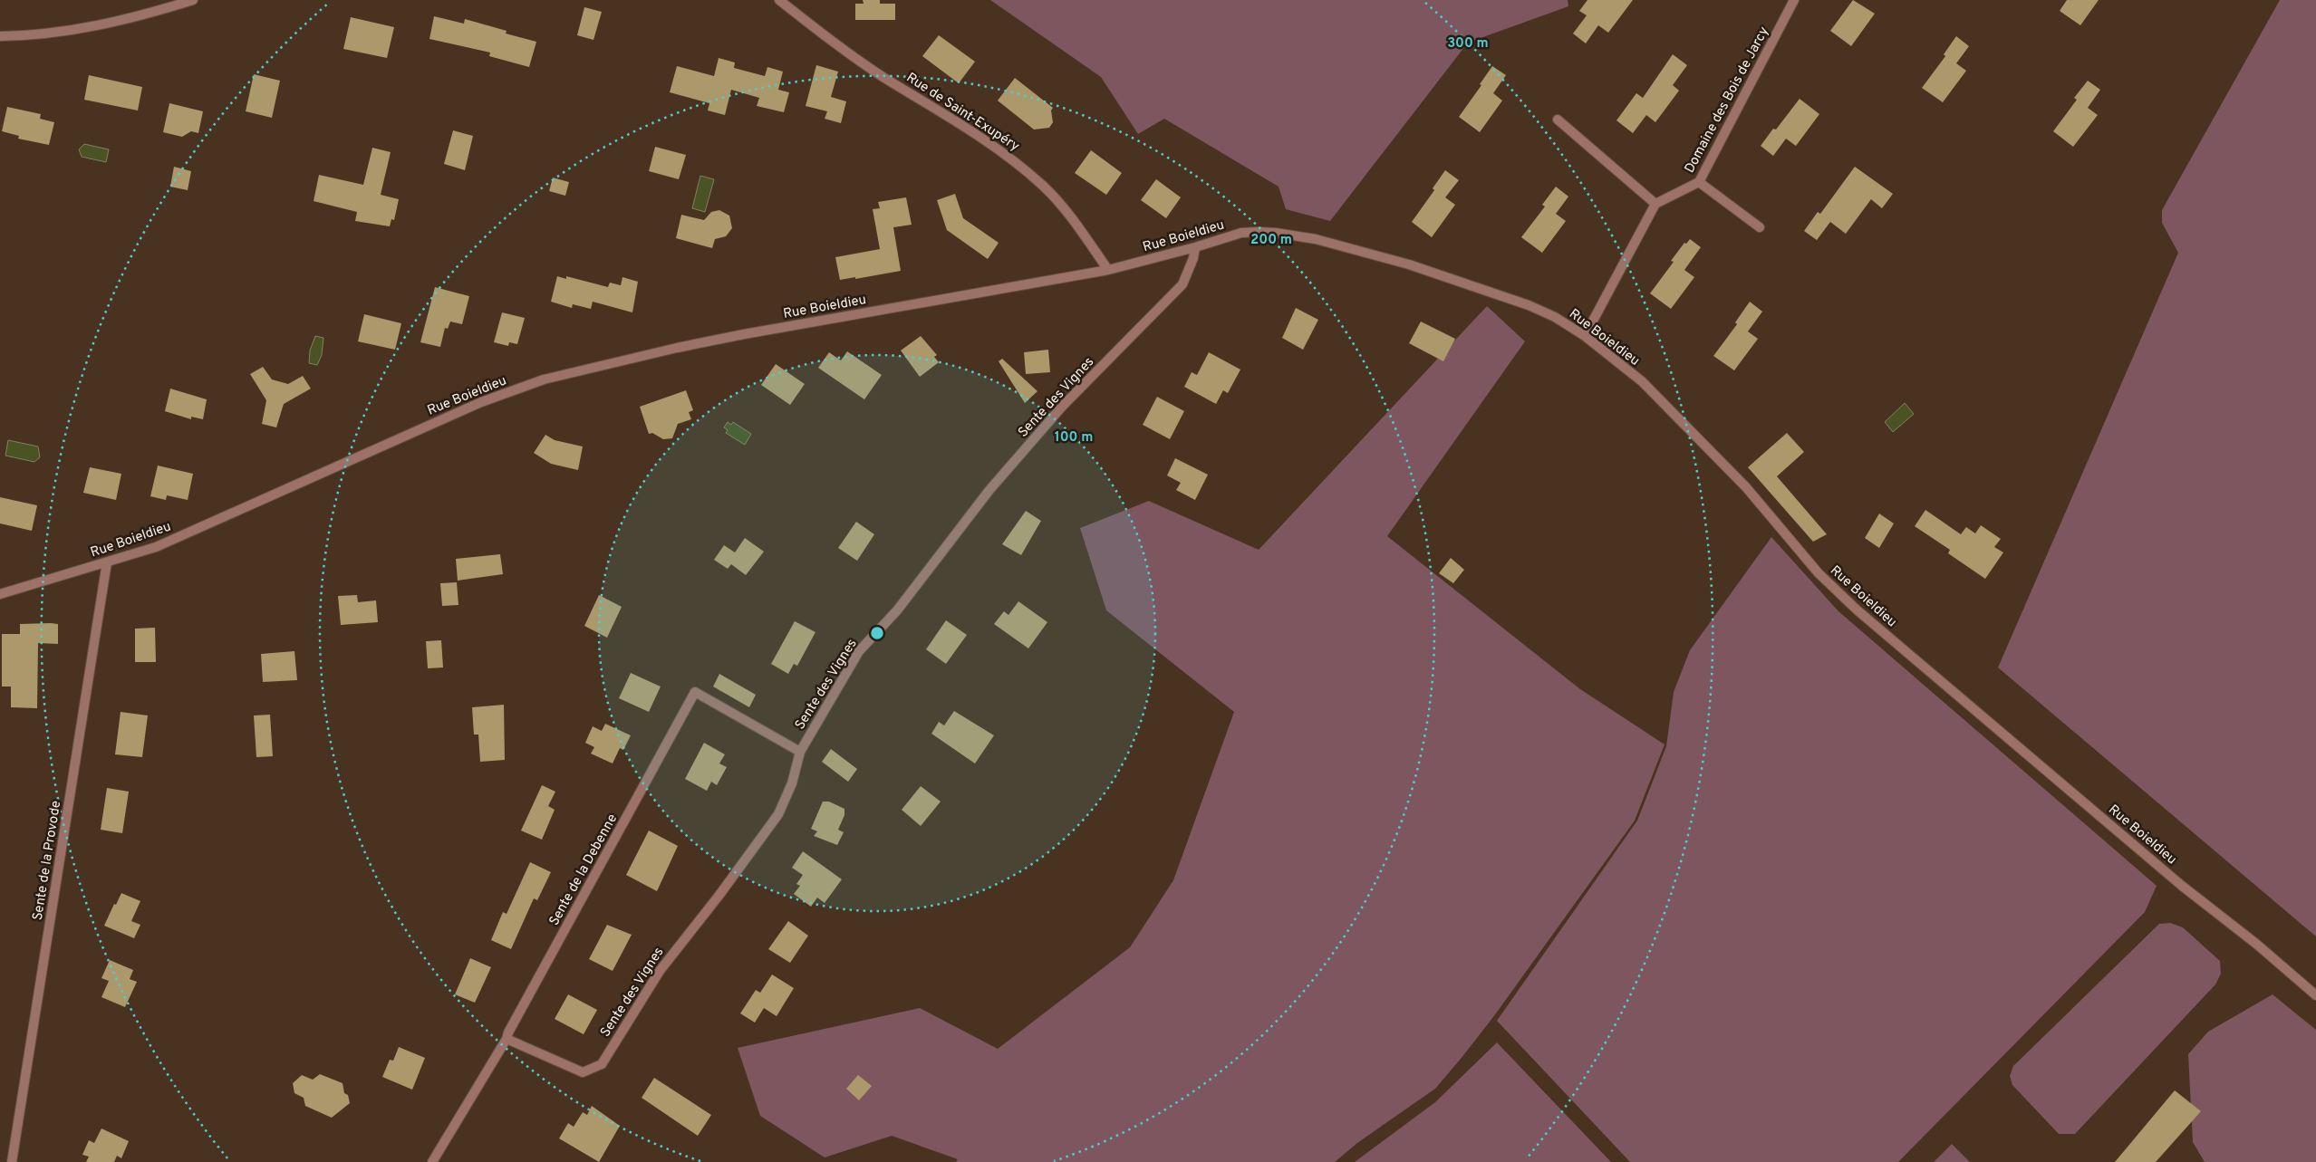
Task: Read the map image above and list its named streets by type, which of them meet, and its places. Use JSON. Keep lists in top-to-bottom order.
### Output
{
  "streets": {
    "street": [
      "Domaine des Bois de Jarcy",
      "Rue de Saint-Exupéry",
      "Rue Boieldieu",
      "Sente des Vignes",
      "Sente de la Provode",
      "Sente de la Debenne"
    ]
  },
  "crossings": [
    ["Rue de Saint-Exupéry", "Rue Boieldieu"],
    ["Rue Boieldieu", "Sente des Vignes"],
    ["Rue Boieldieu", "Sente de la Provode"],
    ["Sente des Vignes", "Sente de la Debenne"]
  ],
  "rings": ["300 m", "200 m", "100 m"]
}
